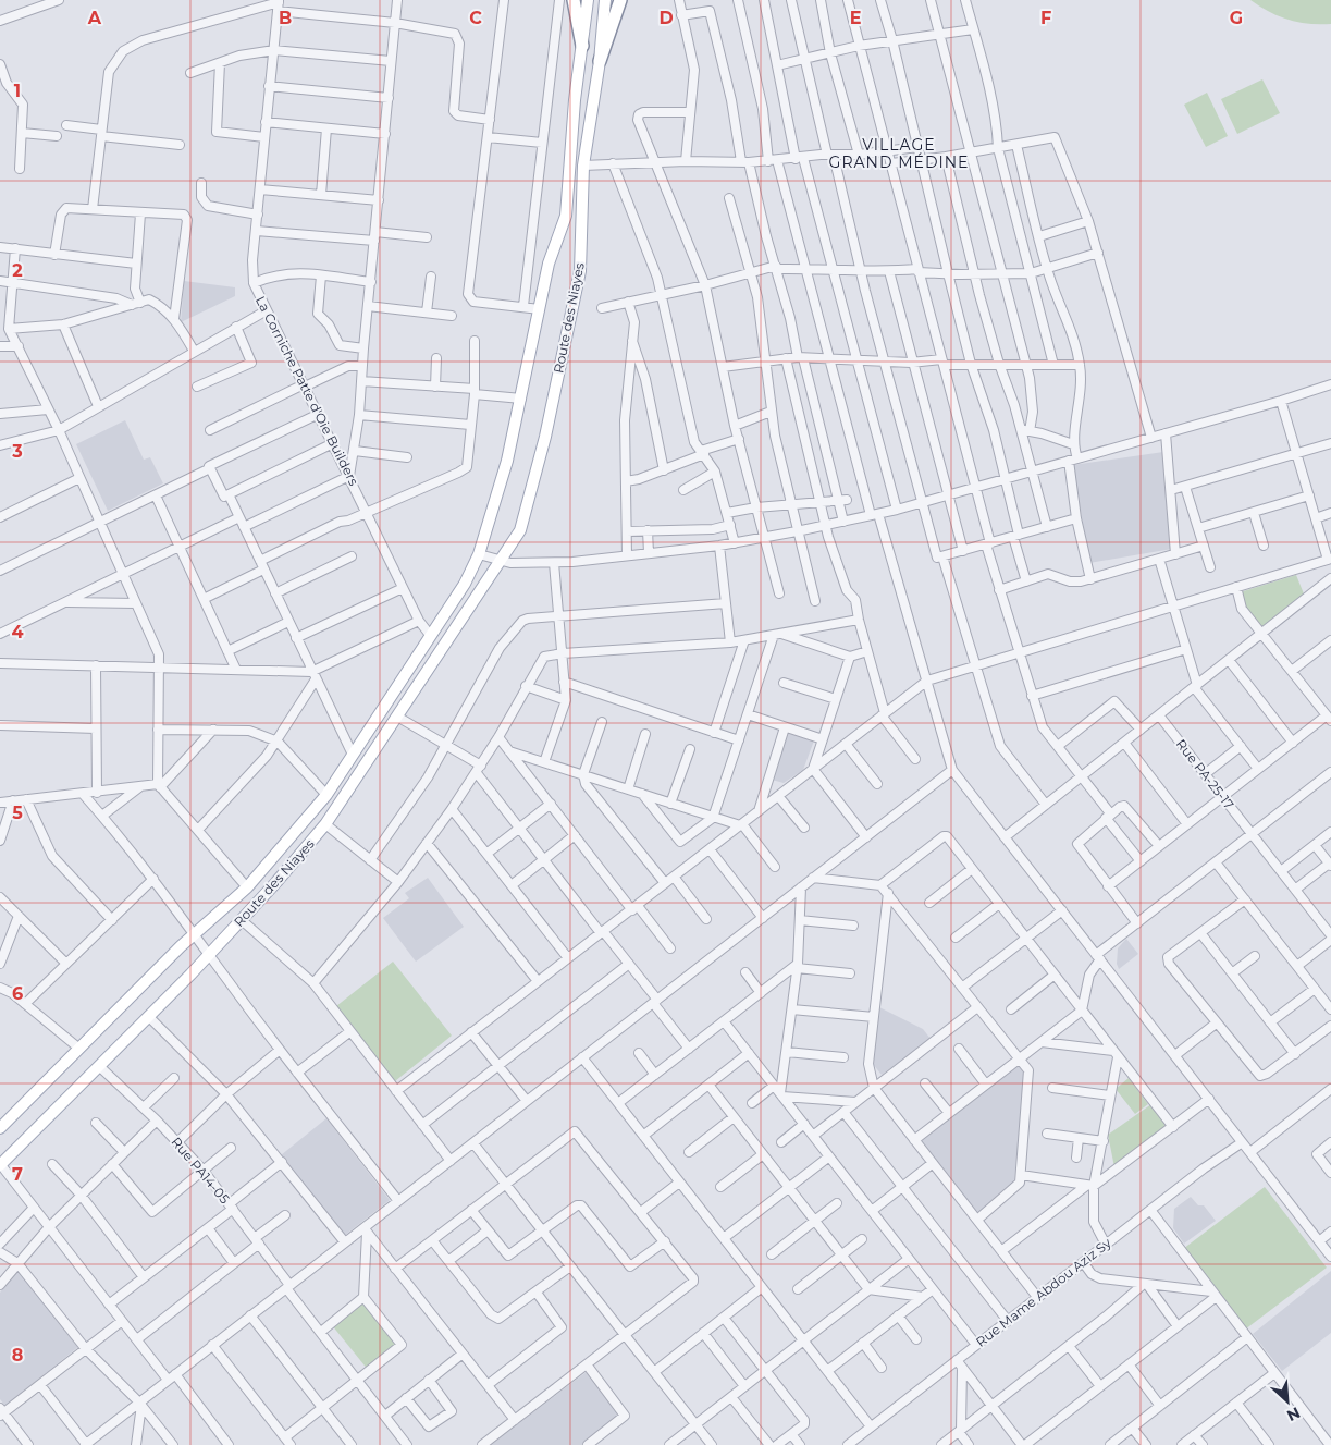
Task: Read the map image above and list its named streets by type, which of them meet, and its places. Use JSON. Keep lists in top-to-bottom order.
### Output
{
  "streets": {
    "main road": ["Route des Niayes"],
    "street": [
      "La Corniche Patte d'Oie Builders",
      "Rue PA-25-17",
      "Rue PA14-05",
      "Rue Mame Abdou Aziz Sy"
    ]
  },
  "crossings": [
    ["Route des Niayes", "La Corniche Patte d'Oie Builders"],
    ["Route des Niayes", "Rue PA14-05"]
  ],
  "districts": ["VILLAGE GRAND MÉDINE"],
  "north": "bottom right",
  "grid": {
    "columns": [
      "A",
      "B",
      "C",
      "D",
      "E",
      "F",
      "G"
    ],
    "rows": [
      "1",
      "2",
      "3",
      "4",
      "5",
      "6",
      "7",
      "8"
    ]
  }
}
